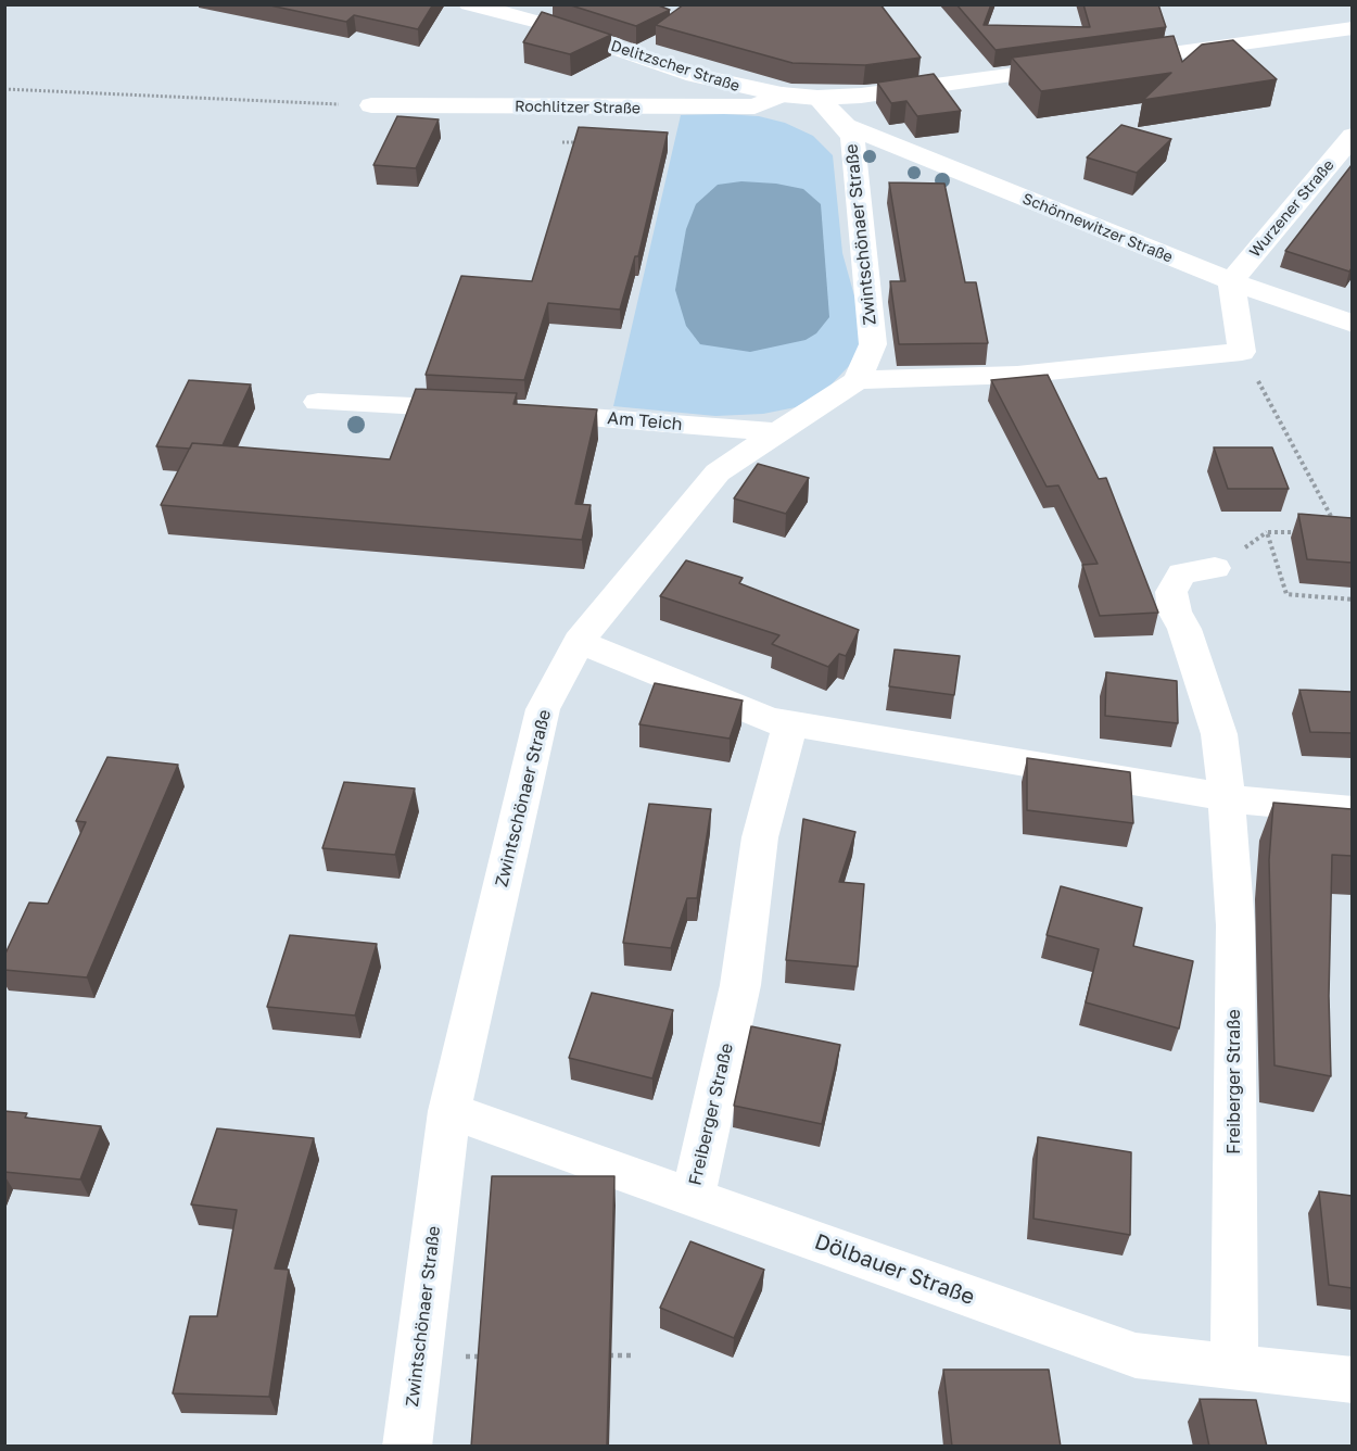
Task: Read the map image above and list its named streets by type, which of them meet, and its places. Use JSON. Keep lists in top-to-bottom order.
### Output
{
  "streets": {
    "street": [
      "Delitzscher Straße",
      "Rochlitzer Straße",
      "Wurzener Straße",
      "Schönnewitzer Straße",
      "Zwintschönaer Straße",
      "Am Teich",
      "Freiberger Straße",
      "Dölbauer Straße"
    ]
  },
  "crossings": [
    ["Delitzscher Straße", "Rochlitzer Straße"],
    ["Delitzscher Straße", "Zwintschönaer Straße"],
    ["Wurzener Straße", "Schönnewitzer Straße"],
    ["Schönnewitzer Straße", "Zwintschönaer Straße"],
    ["Zwintschönaer Straße", "Am Teich"],
    ["Zwintschönaer Straße", "Dölbauer Straße"],
    ["Freiberger Straße", "Dölbauer Straße"]
  ]
}
